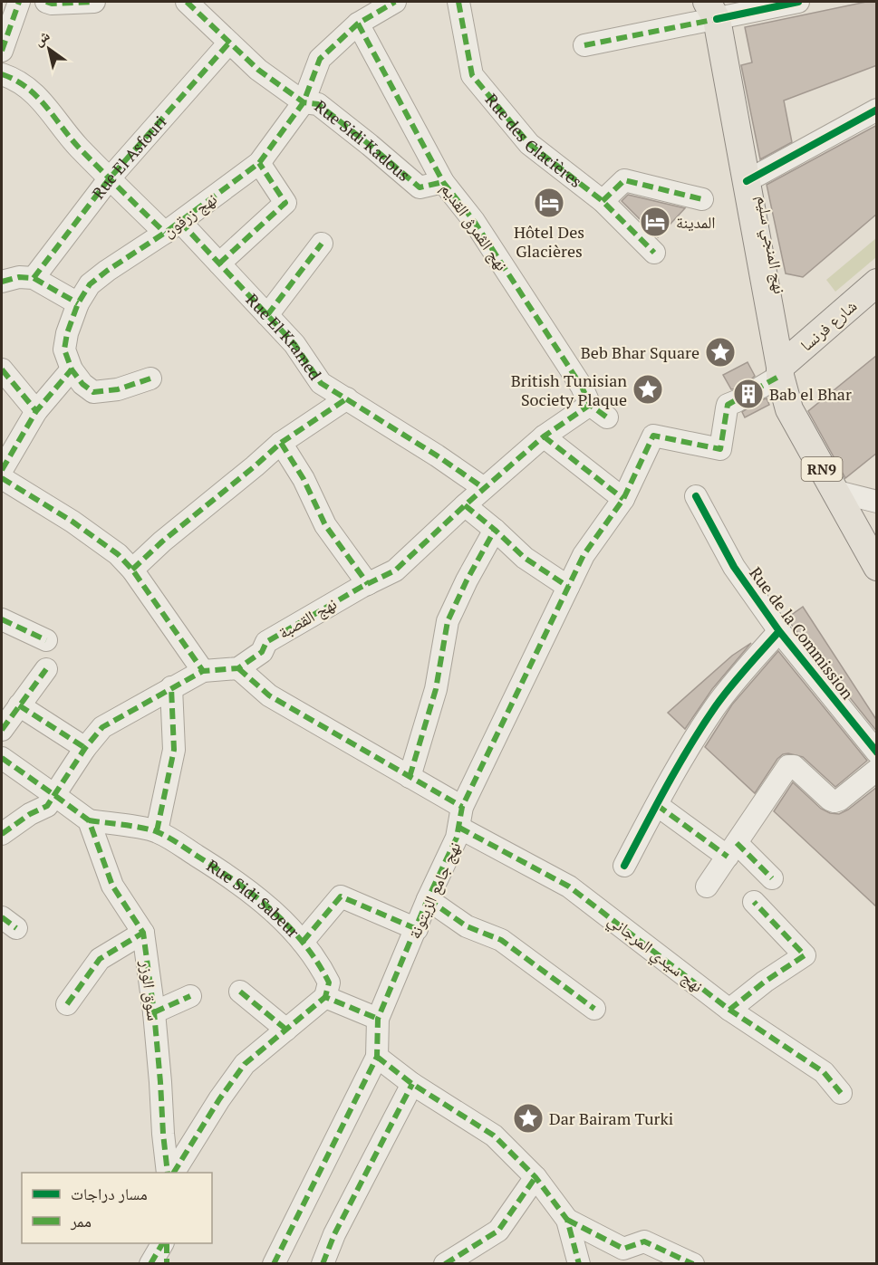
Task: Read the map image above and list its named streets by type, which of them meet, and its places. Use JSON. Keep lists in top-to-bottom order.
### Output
{
  "streets": {
    "main road": ["نهج المنجي سليم", "شارع فرنسا", "RN9"],
    "street": [
      "Rue des Glacières",
      "Rue Sidi Kadous",
      "Rue El Asfouri",
      "نهج زرقون",
      "نهج الڨمرڨ القديم",
      "Rue El Kramed",
      "نهج القصبة",
      "Rue de la Commission",
      "نهج جامع الزيتونة",
      "Rue Sidi Sabeur",
      "نهج سيدي المرجاني",
      "سوق الوزر"
    ]
  },
  "crossings": [
    ["Rue Sidi Kadous", "Rue El Asfouri"],
    ["Rue Sidi Kadous", "نهج زرقون"],
    ["Rue Sidi Kadous", "نهج الڨمرڨ القديم"],
    ["Rue El Asfouri", "Rue El Kramed"],
    ["نهج زرقون", "نهج الڨمرڨ القديم"],
    ["نهج زرقون", "Rue El Kramed"],
    ["نهج الڨمرڨ القديم", "نهج القصبة"],
    ["نهج المنجي سليم", "شارع فرنسا"],
    ["نهج المنجي سليم", "RN9"],
    ["شارع فرنسا", "RN9"],
    ["Rue El Kramed", "نهج القصبة"],
    ["نهج القصبة", "نهج سيدي المرجاني"],
    ["نهج جامع الزيتونة", "نهج سيدي المرجاني"],
    ["Rue Sidi Sabeur", "سوق الوزر"]
  ],
  "places": {
    "hotel": ["Hôtel Des Glacières", "المدينة"],
    "place": ["Beb Bhar Square", "British Tunisian Society Plaque", "Dar Bairam Turki"],
    "building": ["Bab el Bhar"]
  },
  "legend": ["مسار دراجات", "ممر"],
  "north": "top left"
}
